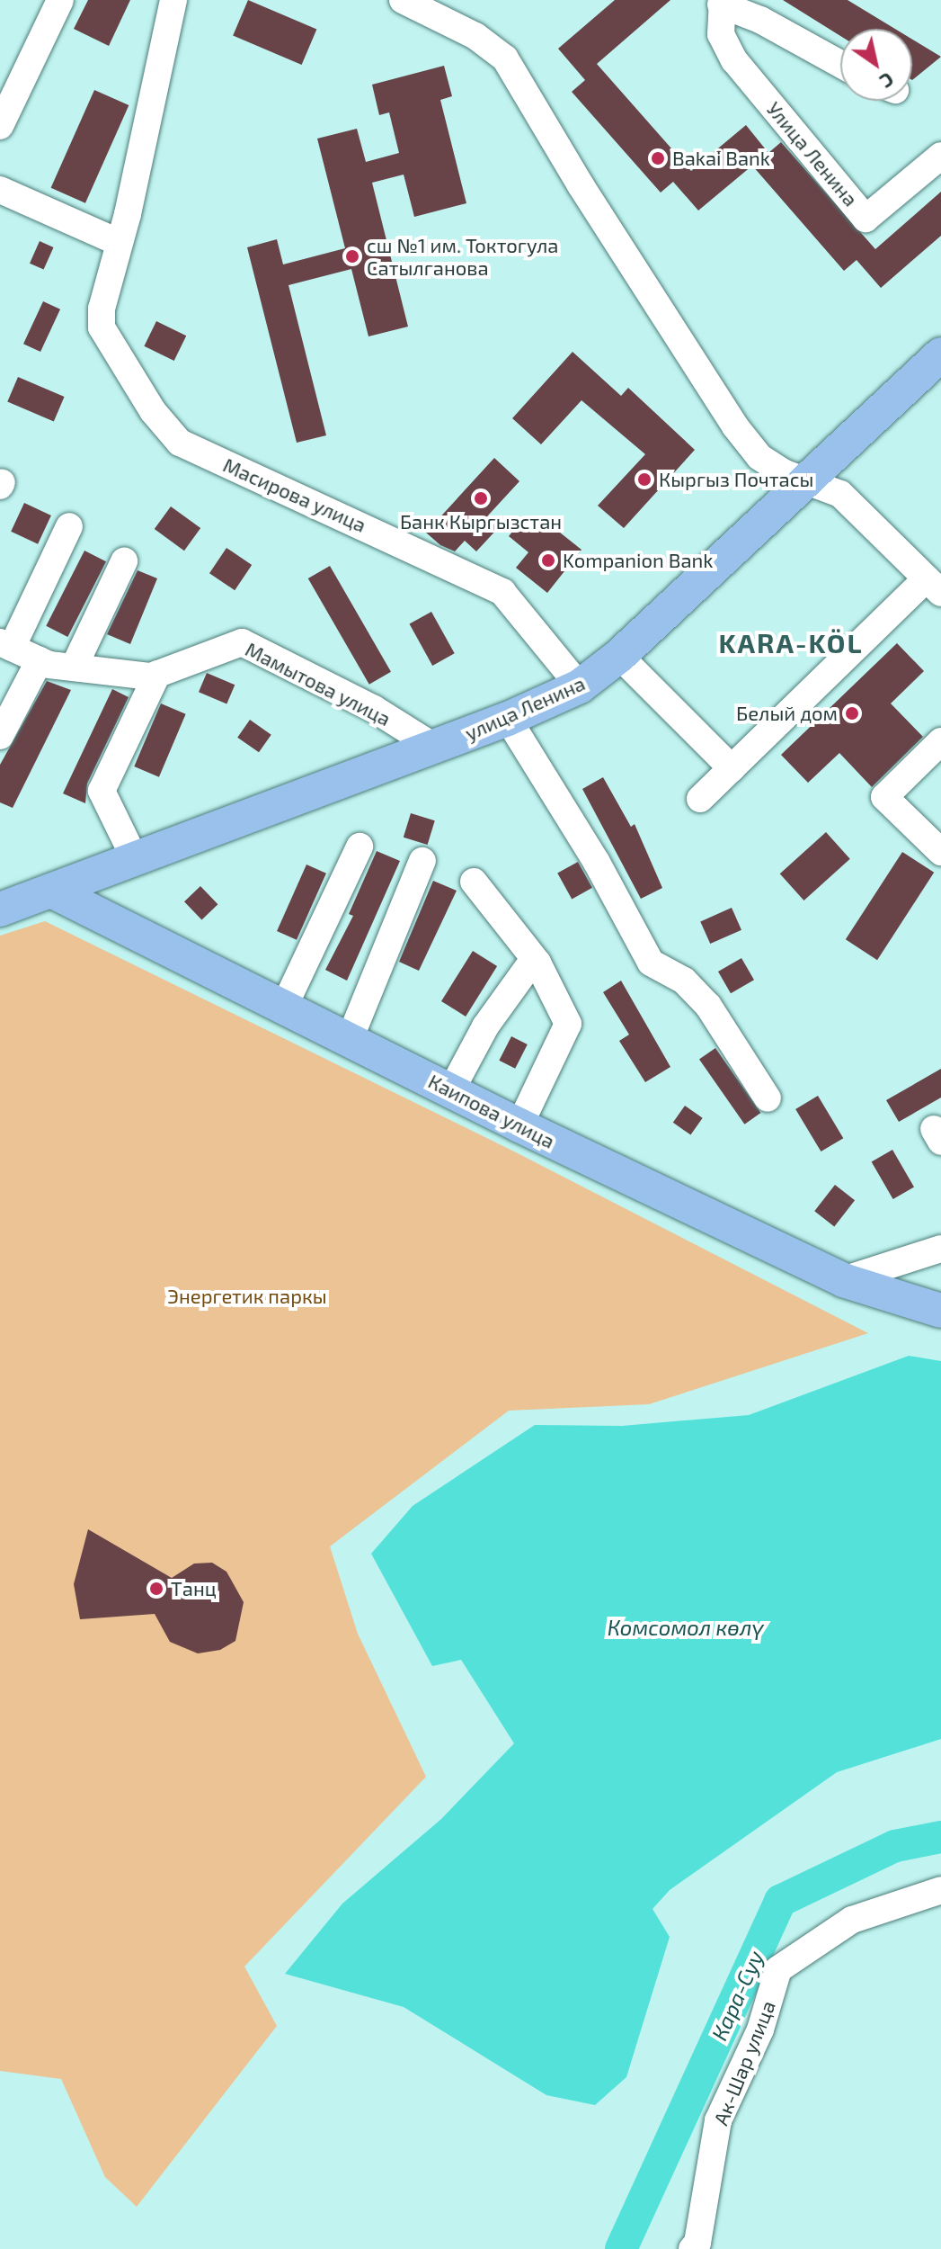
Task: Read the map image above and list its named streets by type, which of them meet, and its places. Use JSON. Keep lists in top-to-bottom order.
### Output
{
  "streets": {
    "main road": ["улица Ленина", "Каипова улица"],
    "street": [
      "Улица Ленина",
      "Масирова улица",
      "Мамытова улица",
      "Ак-Шар улица"
    ]
  },
  "crossings": [
    ["Масирова улица", "улица Ленина"],
    ["Мамытова улица", "улица Ленина"],
    ["улица Ленина", "Каипова улица"]
  ],
  "districts": ["KARA-KÖL"],
  "water": ["Комсомол көлү", "Кара-Суу"],
  "parks": ["Энергетик паркы"],
  "places": [
    "Bakai Bank",
    "сш №1 им. Токтогула Сатылганова",
    "Кыргыз Почтасы",
    "Банк Кыргызстан",
    "Kompanion Bank",
    "Белый дом",
    "Танц"
  ],
  "north": "bottom right"
}
